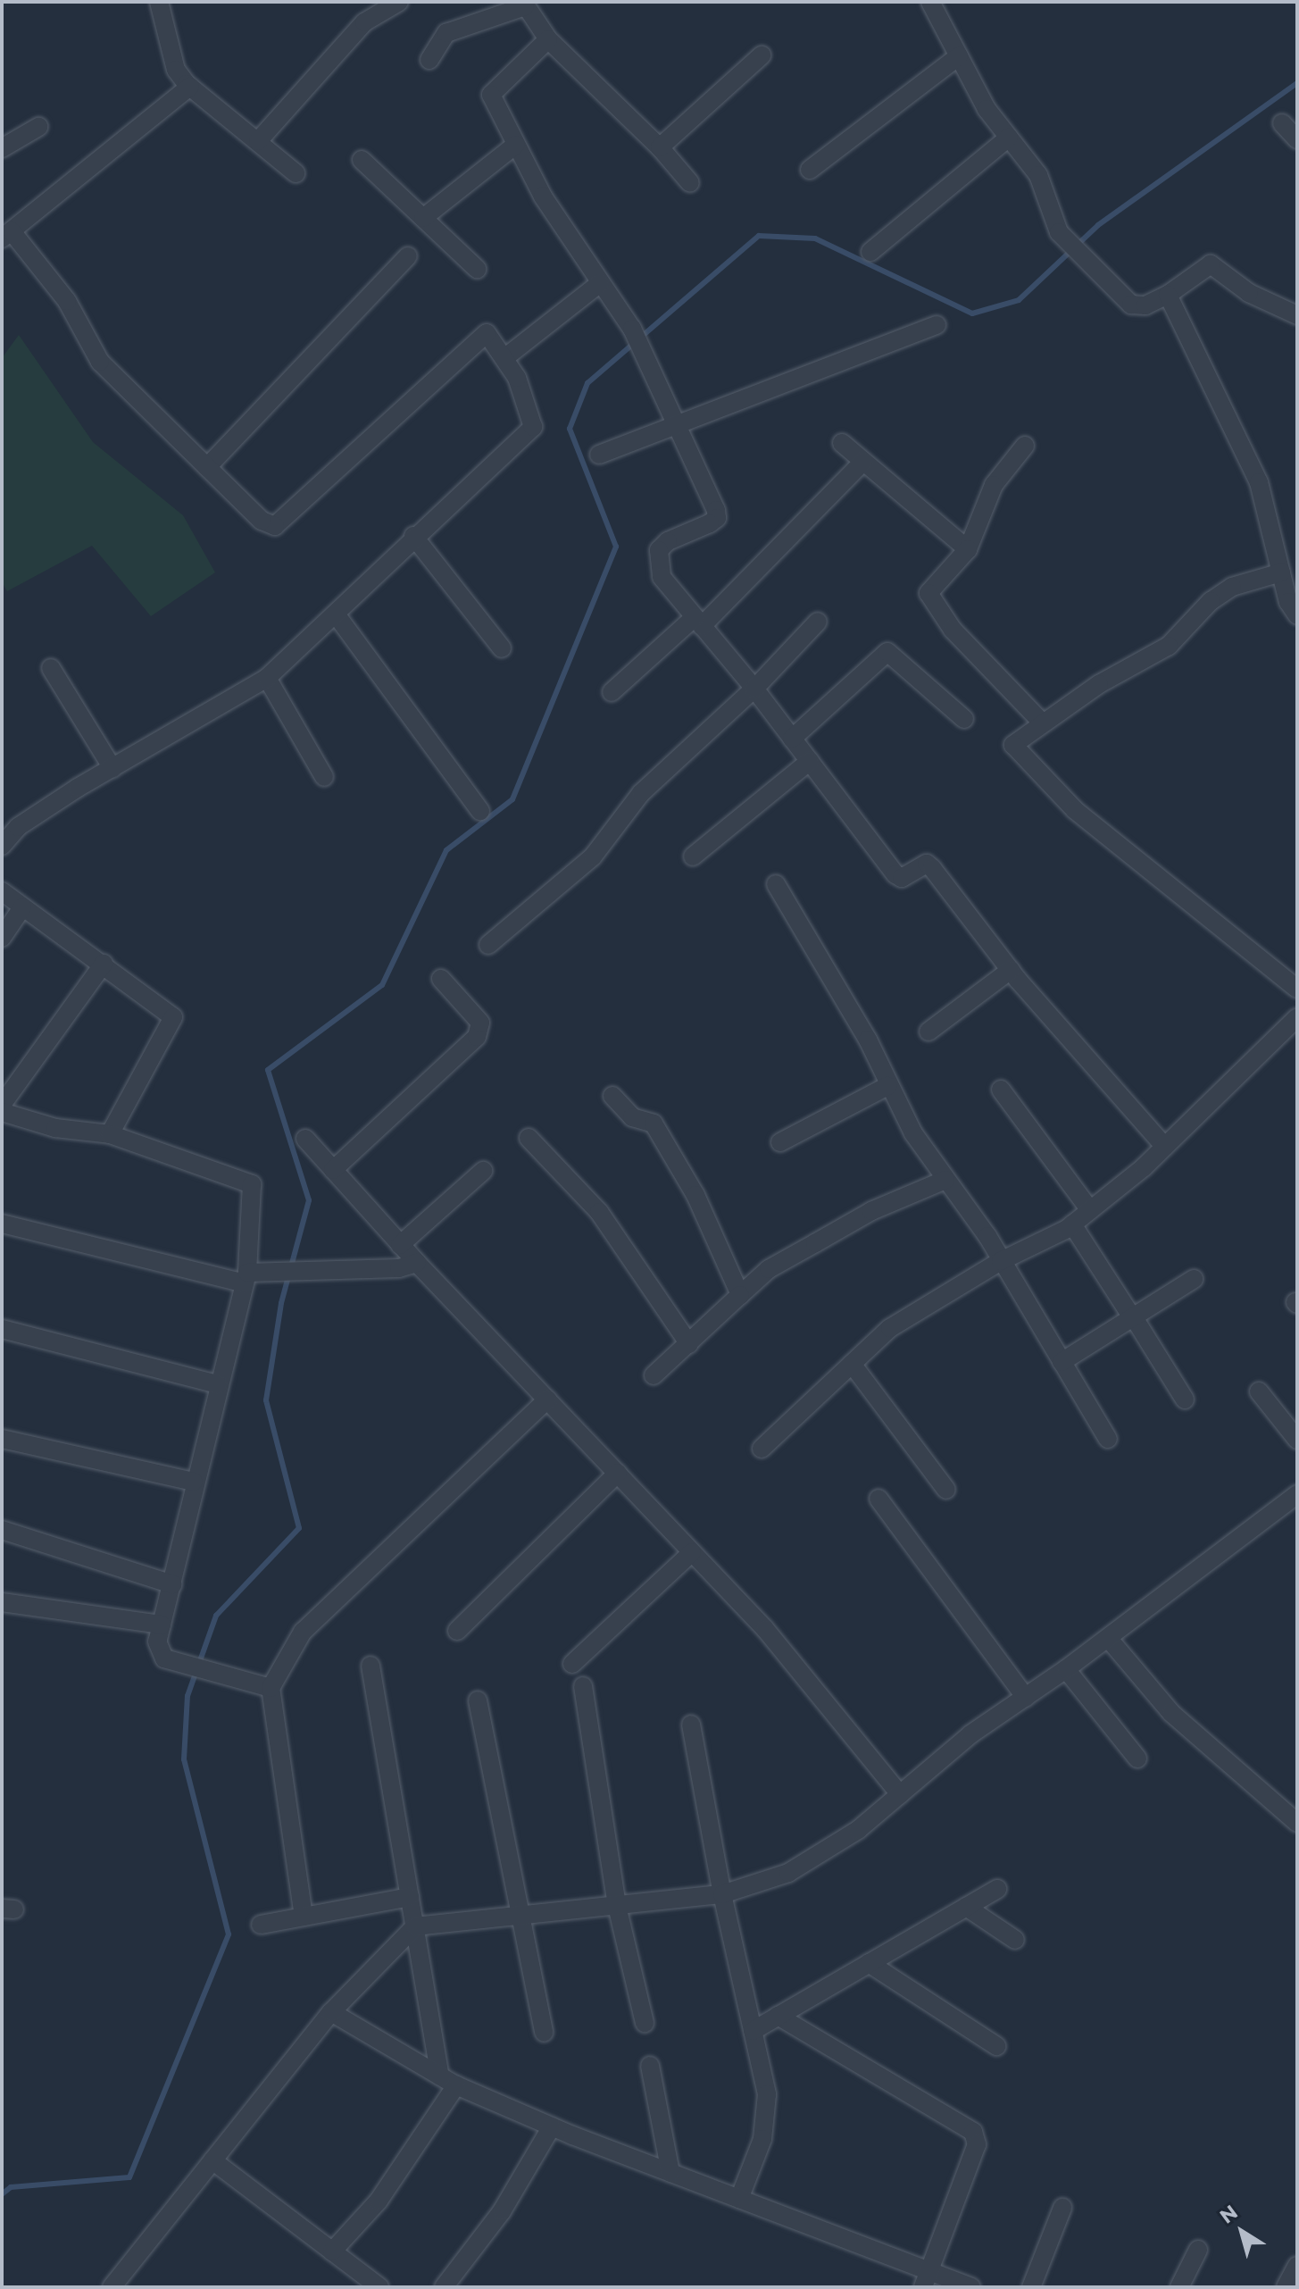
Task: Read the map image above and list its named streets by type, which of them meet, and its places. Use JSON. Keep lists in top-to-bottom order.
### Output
{
  "north": "top left"
}
